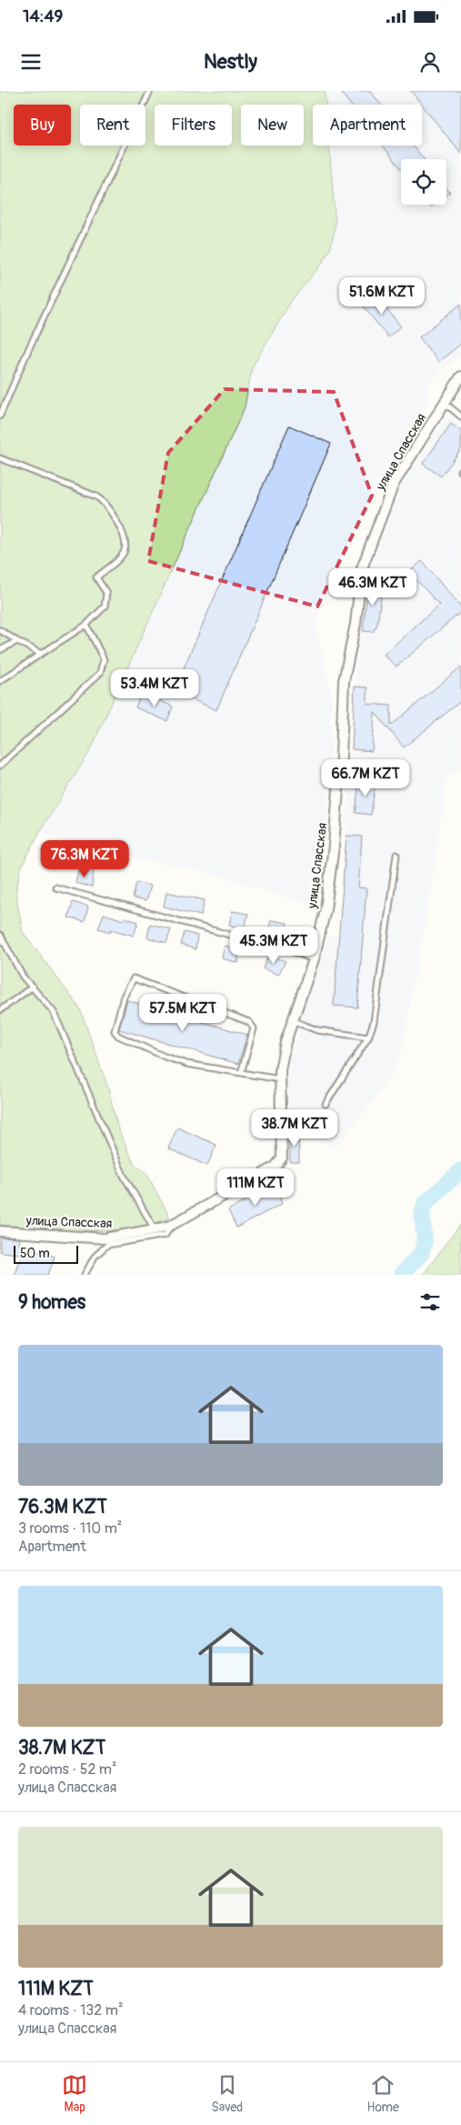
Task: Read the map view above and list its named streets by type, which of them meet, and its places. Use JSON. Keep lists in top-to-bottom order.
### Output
{
  "streets": {
    "street": ["улица Спасская"]
  },
  "scale_bar": "50 m",
  "page": {
    "status": "14:49",
    "header": "Nestly",
    "chip": [
      "Buy",
      "Rent",
      "Filters",
      "New",
      "Apartment"
    ],
    "price": [
      "51.6M KZT",
      "46.3M KZT",
      "53.4M KZT",
      "66.7M KZT",
      "76.3M KZT",
      "45.3M KZT",
      "57.5M KZT",
      "38.7M KZT",
      "111M KZT"
    ],
    "scale": "50 m",
    "heading": "9 homes",
    "list": [
      {
        "name": "76.3M KZT",
        "note": "3 rooms · 110 m² · Apartment"
      },
      {
        "name": "38.7M KZT",
        "note": "2 rooms · 52 m² · улица Спасская"
      },
      {
        "name": "111M KZT",
        "note": "4 rooms · 132 m² · улица Спасская"
      }
    ],
    "tabs": ["Map", "Saved", "Home"]
  }
}
